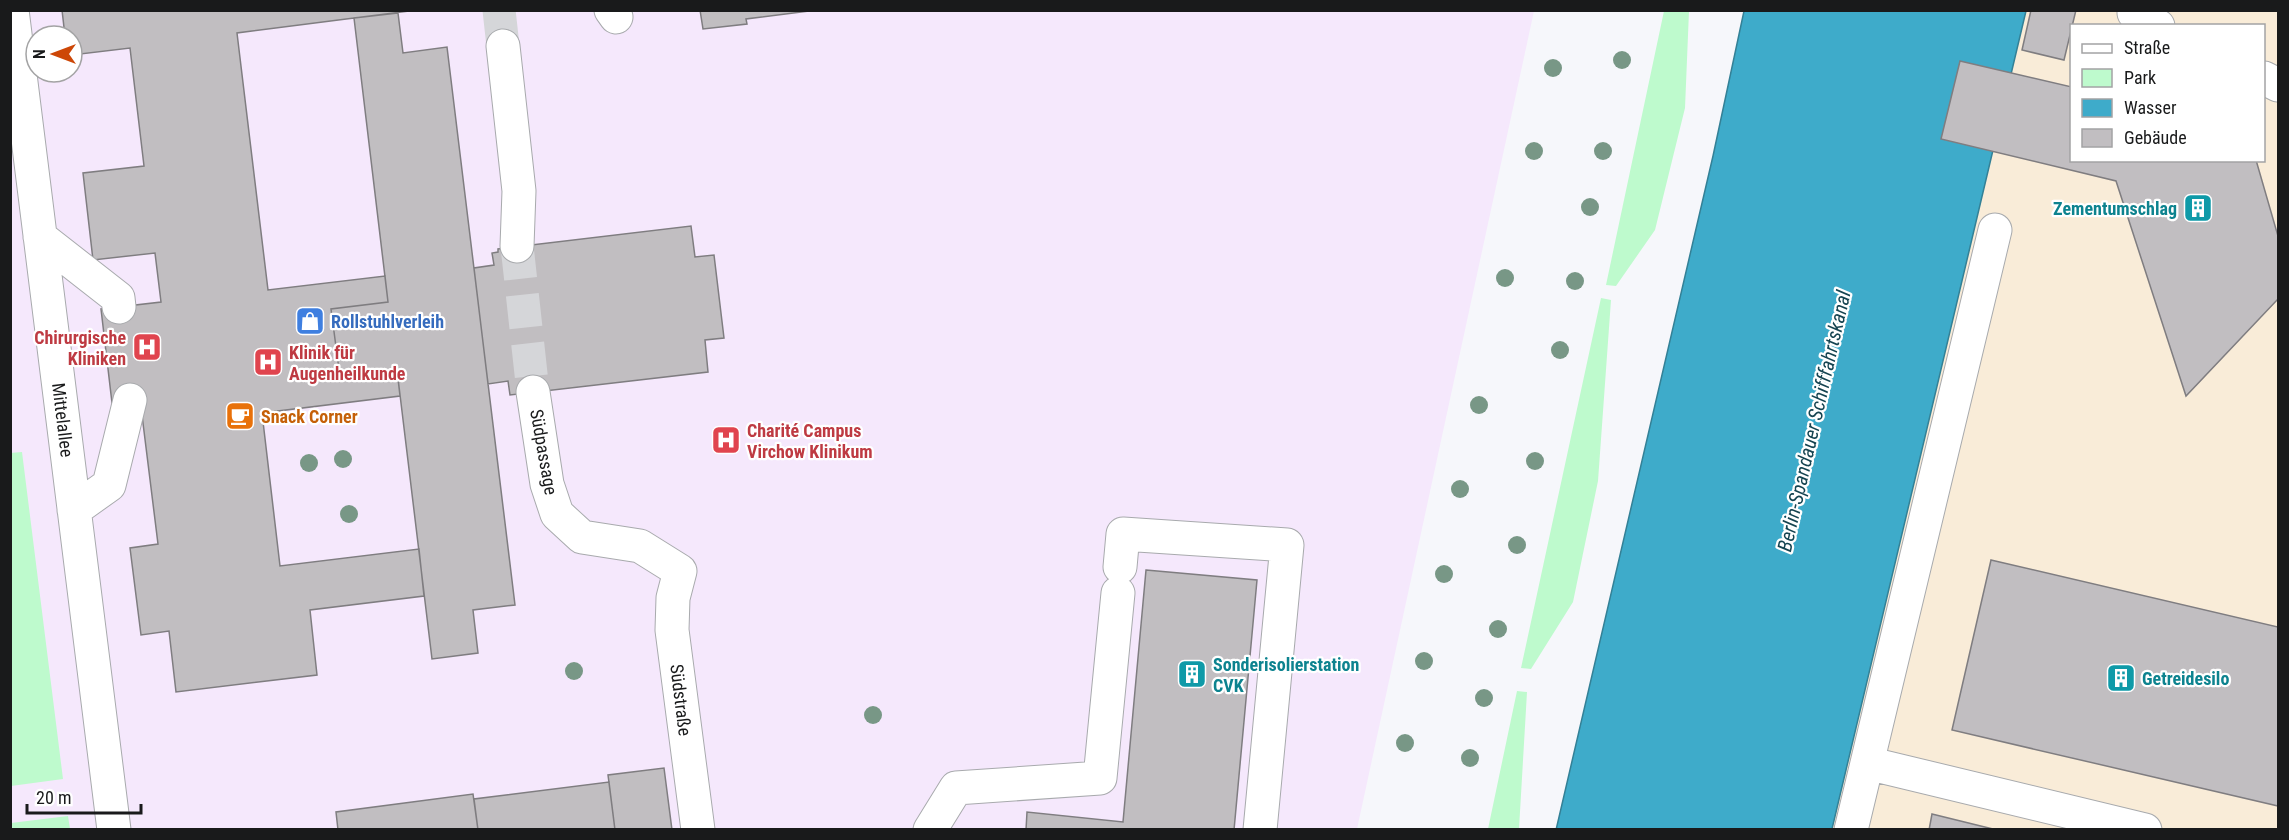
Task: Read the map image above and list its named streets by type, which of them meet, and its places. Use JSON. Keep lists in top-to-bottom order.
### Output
{
  "streets": {
    "lane": ["Mittelallee", "Südpassage", "Südstraße"]
  },
  "crossings": [
    ["Südpassage", "Südstraße"]
  ],
  "water": ["Berlin-Spandauer Schifffahrtskanal"],
  "places": {
    "building": ["Zementumschlag", "Sonderisolierstation CVK", "Getreidesilo"],
    "shop": ["Rollstuhlverleih"],
    "hospital": ["Chirurgische Kliniken", "Klinik für Augenheilkunde", "Charité Campus Virchow Klinikum"],
    "cafe": ["Snack Corner"]
  },
  "legend": [
    "Straße",
    "Park",
    "Wasser",
    "Gebäude"
  ],
  "scale_bar": "20 m",
  "north": "left"
}
